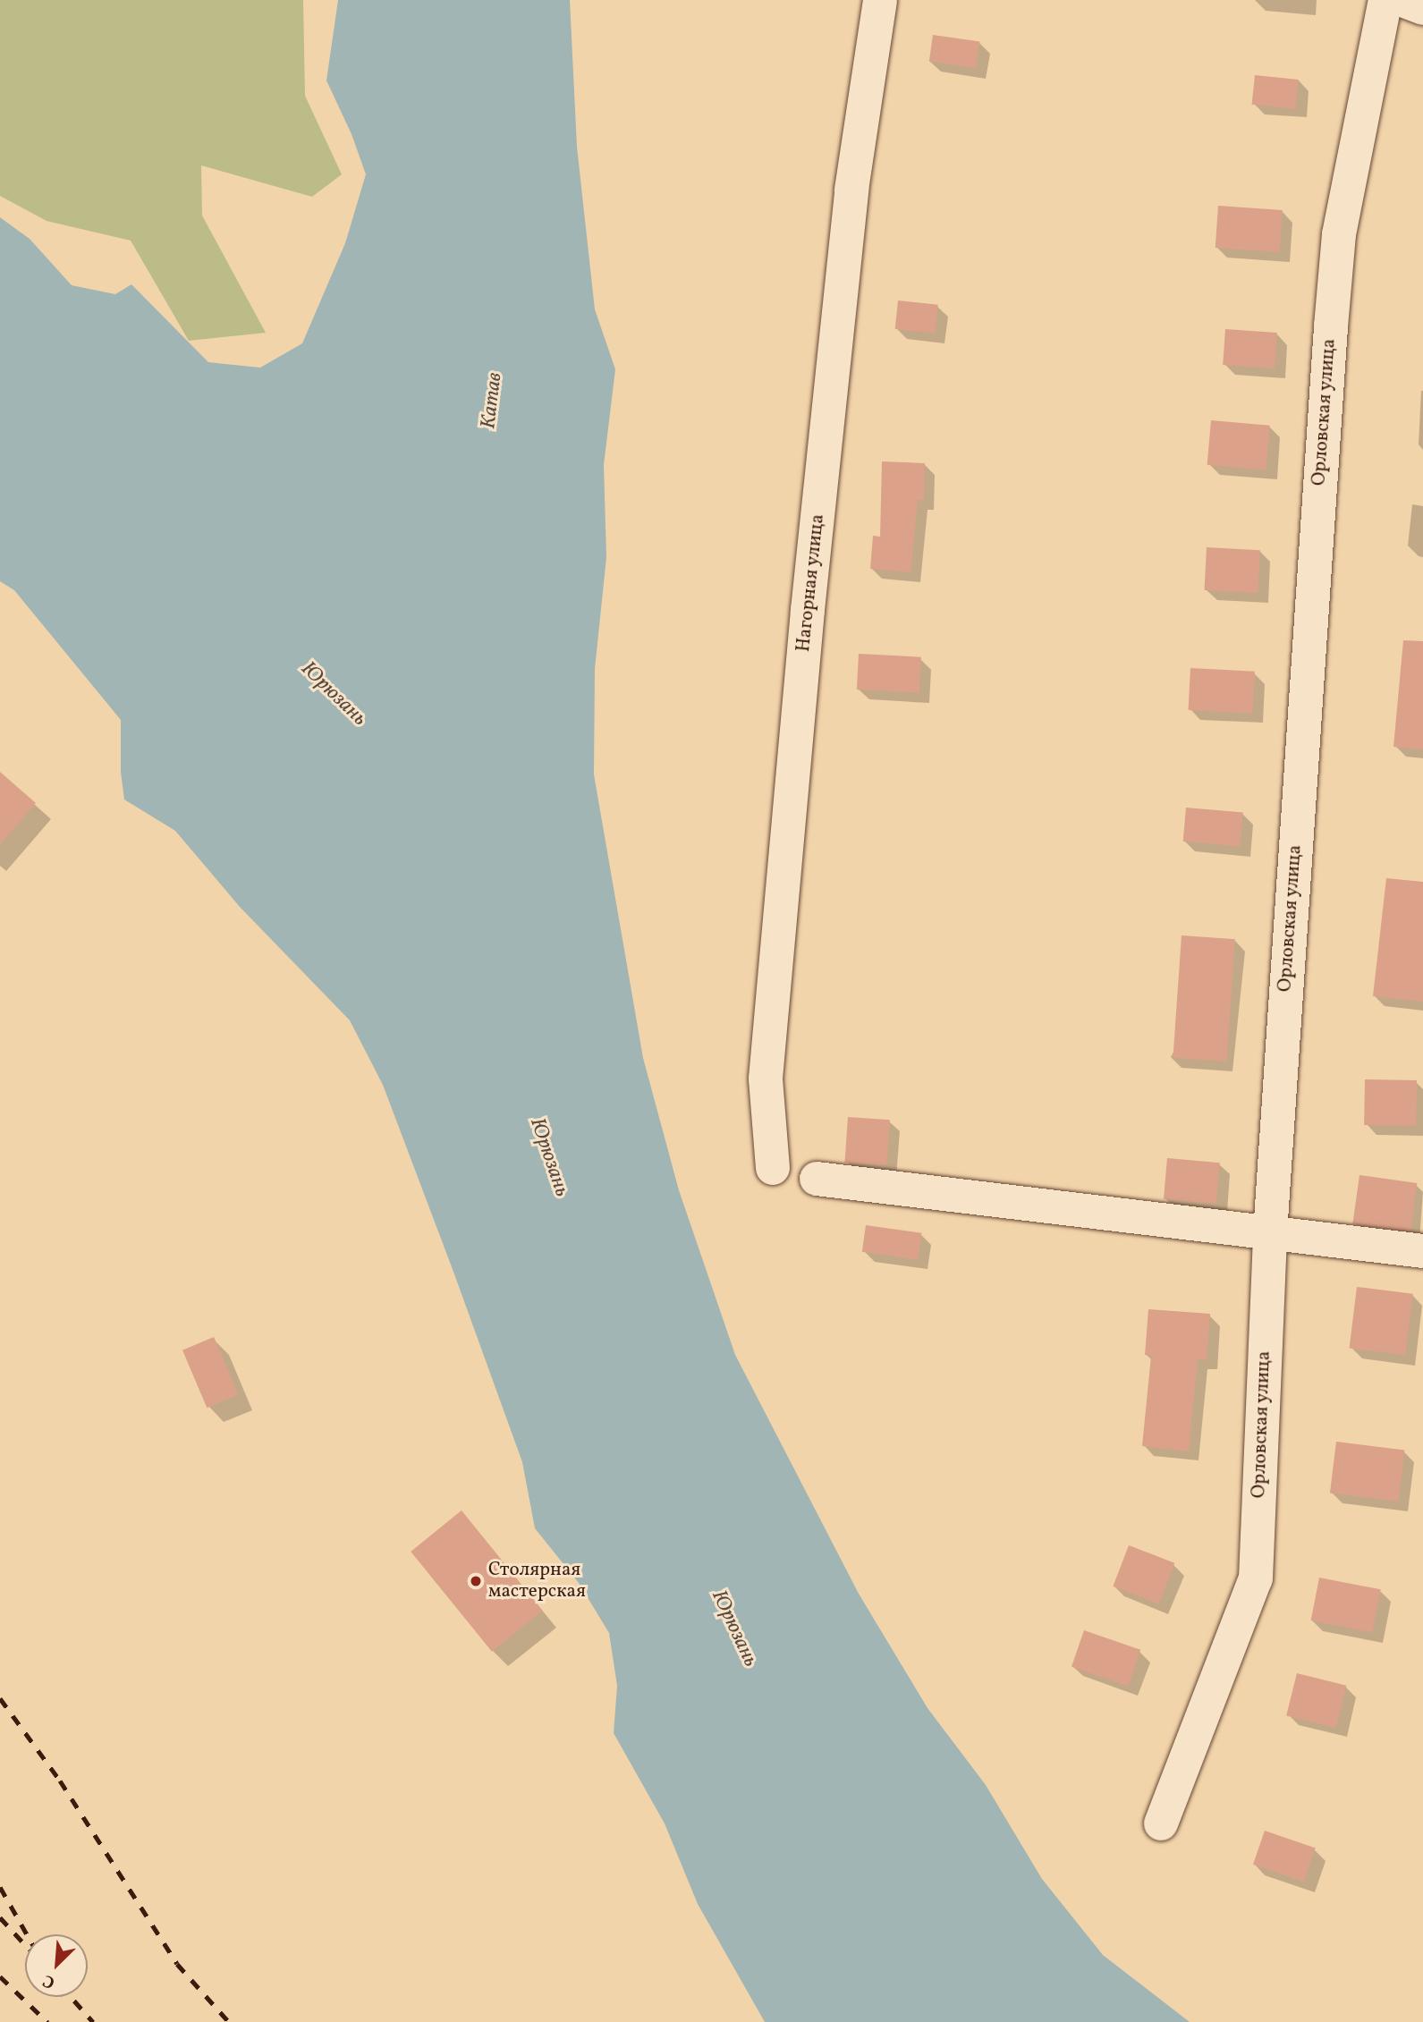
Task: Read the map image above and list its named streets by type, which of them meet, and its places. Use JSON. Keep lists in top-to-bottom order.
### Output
{
  "streets": {
    "street": ["Орловская улица", "Нагорная улица"]
  },
  "water": ["Катав", "Юрюзань"],
  "places": ["Столярная мастерская"],
  "north": "bottom left"
}
